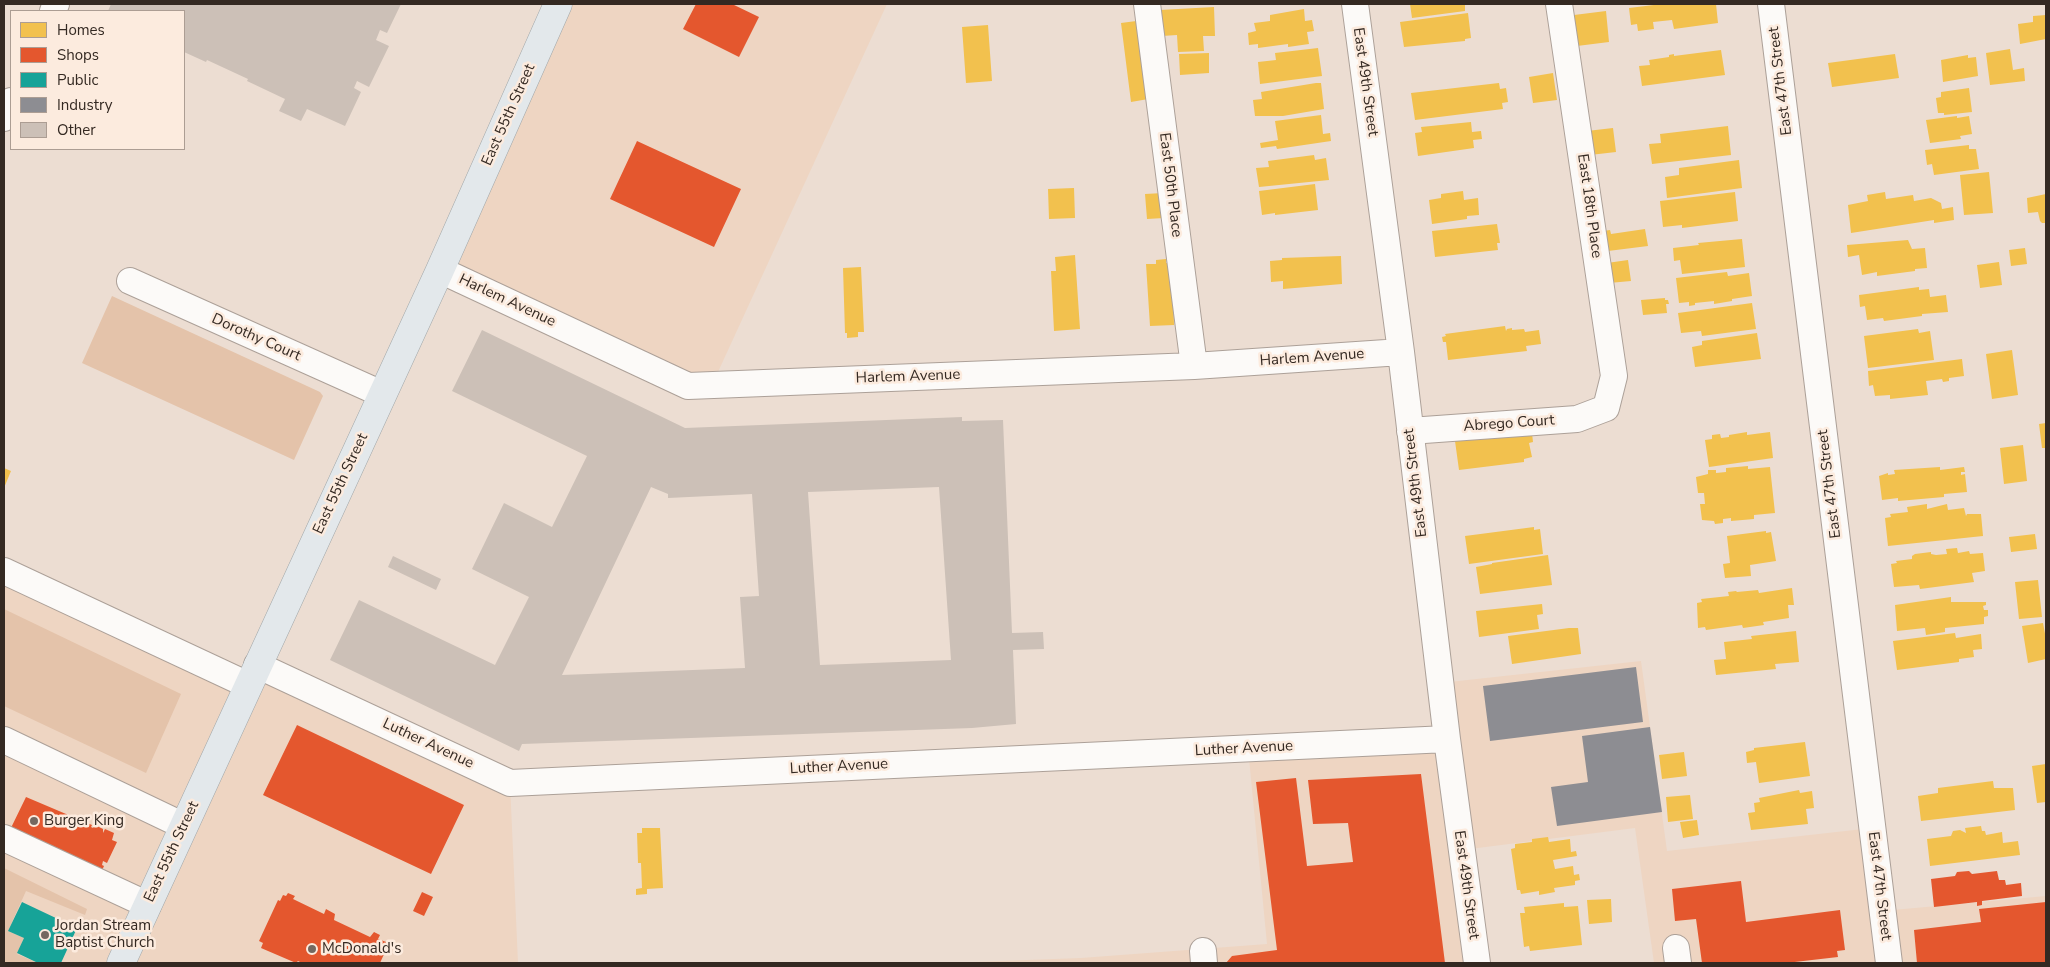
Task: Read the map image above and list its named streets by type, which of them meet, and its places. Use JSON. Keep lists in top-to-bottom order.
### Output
{
  "streets": {
    "main road": ["East 55th Street"],
    "street": [
      "East 47th Street",
      "East 49th Street",
      "East 50th Place",
      "East 18th Place",
      "Harlem Avenue",
      "Dorothy Court",
      "Abrego Court",
      "Luther Avenue"
    ]
  },
  "crossings": [
    ["East 49th Street", "Harlem Avenue"],
    ["East 49th Street", "Abrego Court"],
    ["East 49th Street", "Luther Avenue"],
    ["East 55th Street", "Harlem Avenue"],
    ["East 55th Street", "Dorothy Court"],
    ["East 55th Street", "Luther Avenue"],
    ["East 50th Place", "Harlem Avenue"],
    ["East 18th Place", "Abrego Court"]
  ],
  "places": ["Burger King", "Jordan Stream Baptist Church", "McDonald's"],
  "legend": [
    "Homes",
    "Shops",
    "Public",
    "Industry",
    "Other"
  ]
}
